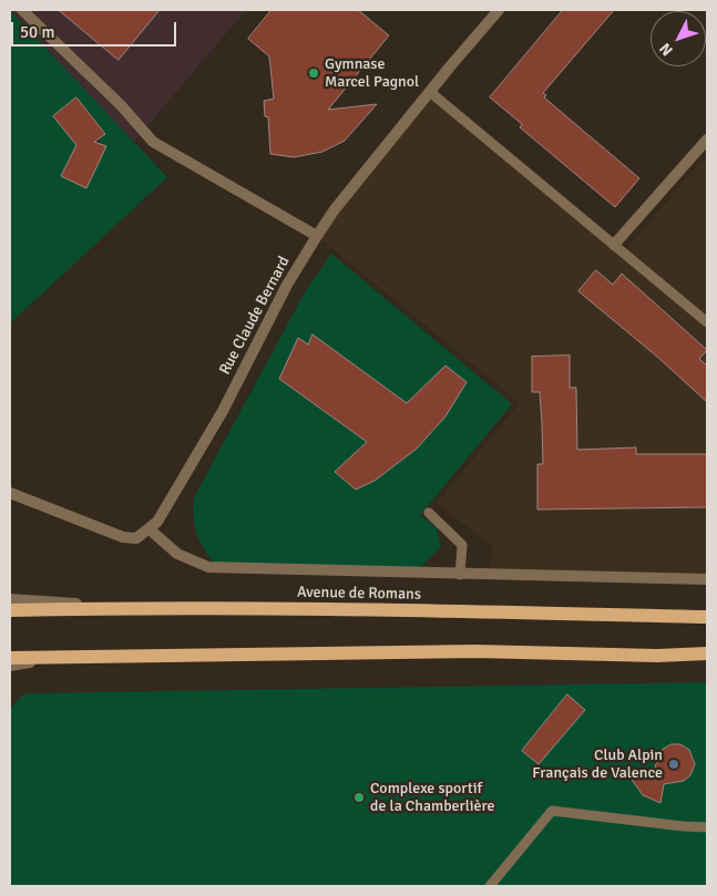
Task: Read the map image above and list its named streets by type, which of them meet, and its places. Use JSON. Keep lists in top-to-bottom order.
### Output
{
  "streets": {
    "main road": ["Avenue de Romans"],
    "street": ["Rue Claude Bernard"]
  },
  "places": ["Gymnase Marcel Pagnol", "Club Alpin Français de Valence", "Complexe sportif de la Chamberlière"],
  "scale_bar": "50 m",
  "north": "bottom left"
}
